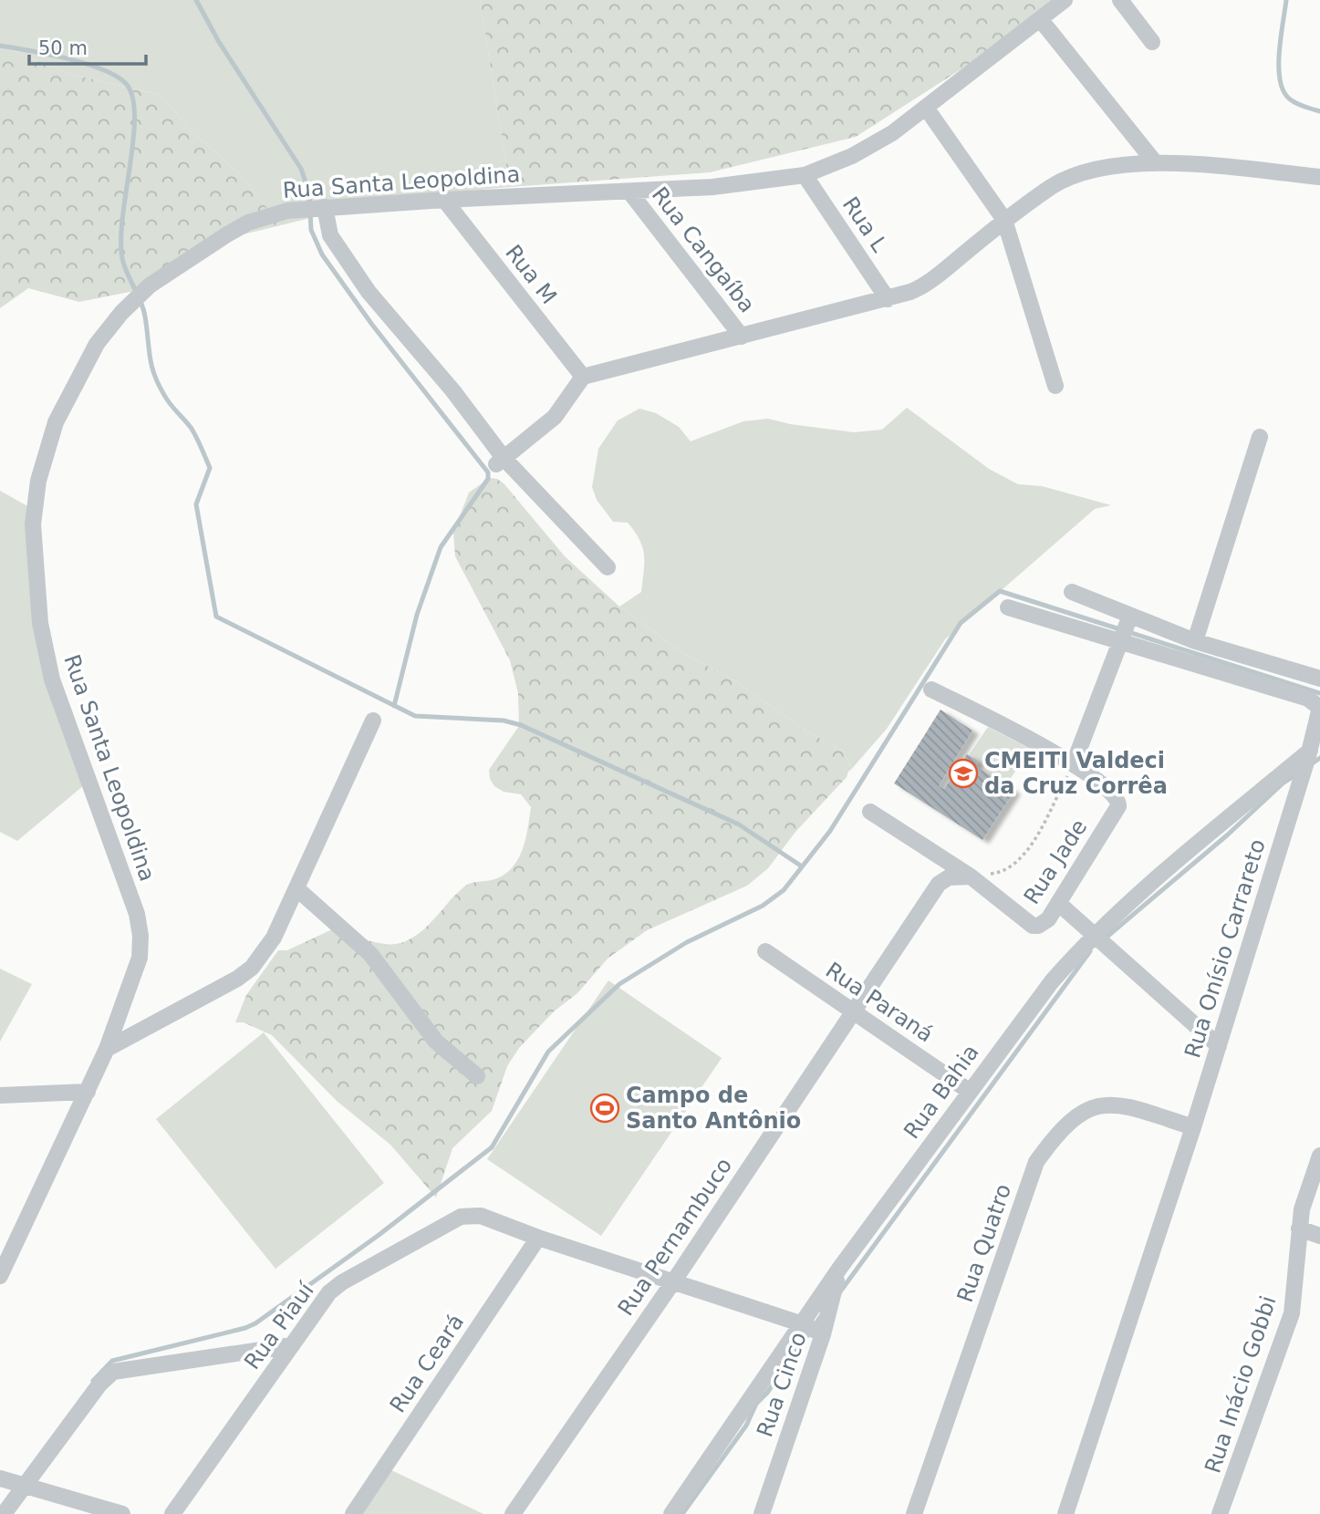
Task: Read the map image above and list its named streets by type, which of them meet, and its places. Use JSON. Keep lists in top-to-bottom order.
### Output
{
  "streets": {
    "street": [
      "Rua Santa Leopoldina",
      "Rua L",
      "Rua Cangaíba",
      "Rua M",
      "Rua Jade",
      "Rua Onísio Carrareto",
      "Rua Paraná",
      "Rua Bahia",
      "Rua Pernambuco",
      "Rua Quatro",
      "Rua Piauí",
      "Rua Ceará",
      "Rua Cinco",
      "Rua Inácio Gobbi"
    ]
  },
  "crossings": [
    ["Rua Santa Leopoldina", "Rua L"],
    ["Rua Santa Leopoldina", "Rua Cangaíba"],
    ["Rua Santa Leopoldina", "Rua M"],
    ["Rua Jade", "Rua Pernambuco"],
    ["Rua Onísio Carrareto", "Rua Bahia"],
    ["Rua Onísio Carrareto", "Rua Quatro"],
    ["Rua Paraná", "Rua Bahia"],
    ["Rua Paraná", "Rua Pernambuco"],
    ["Rua Bahia", "Rua Cinco"],
    ["Rua Piauí", "Rua Ceará"]
  ],
  "places": {
    "school or university": ["CMEITI Valdeci da Cruz Corrêa"],
    "sports": ["Campo de Santo Antônio"]
  },
  "scale_bar": "50 m"
}
